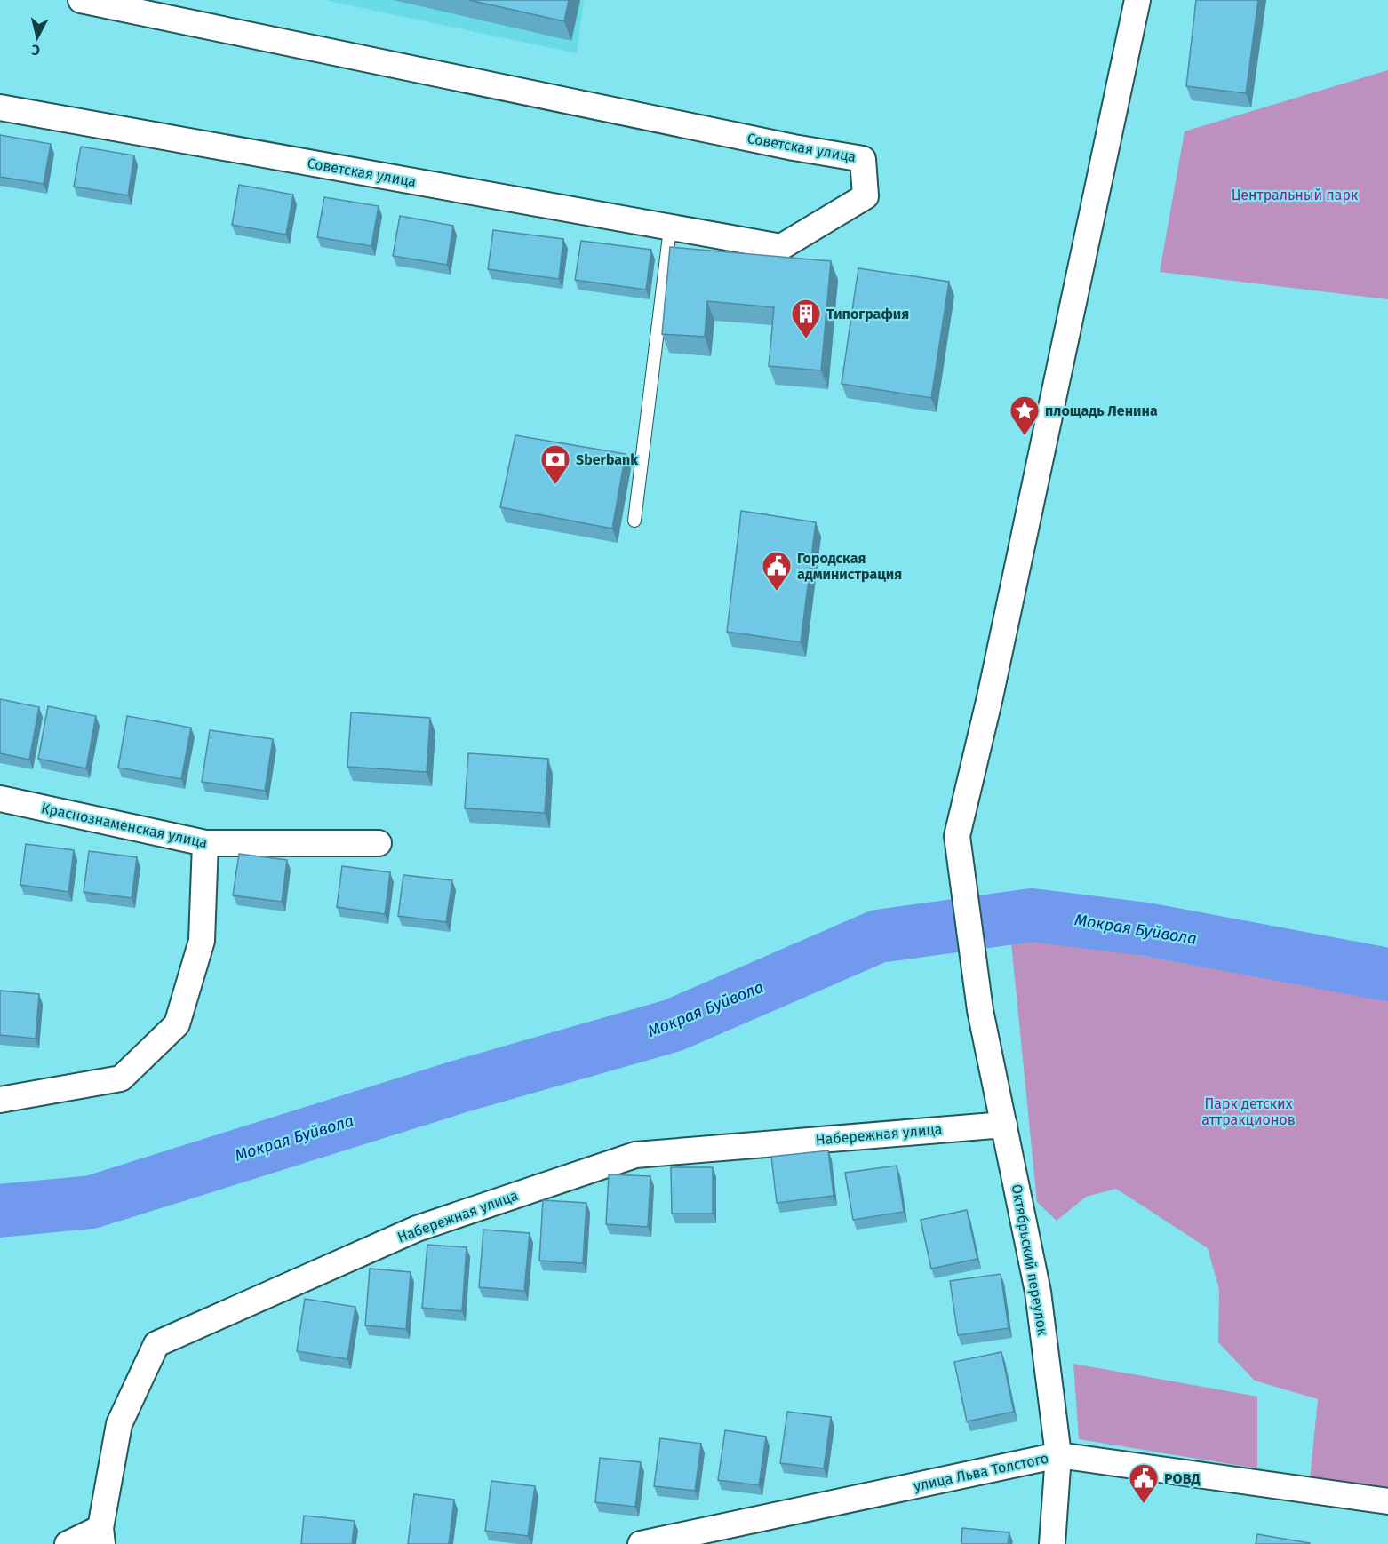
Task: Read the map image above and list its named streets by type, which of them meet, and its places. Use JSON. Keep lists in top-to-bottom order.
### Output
{
  "streets": {
    "street": [
      "Советская улица",
      "Краснознаменская улица",
      "Набережная улица",
      "Октябрьский переулок",
      "улица Льва Толстого"
    ]
  },
  "crossings": [
    ["Набережная улица", "Октябрьский переулок"],
    ["Октябрьский переулок", "улица Льва Толстого"]
  ],
  "water": ["Мокрая Буйвола"],
  "parks": ["Центральный парк", "Парк детских аттракционов"],
  "places": {
    "building": ["Типография"],
    "place": ["площадь Ленина"],
    "bank": ["Sberbank"],
    "public building": ["Городская администрация", "РОВД"]
  },
  "north": "bottom"
}
